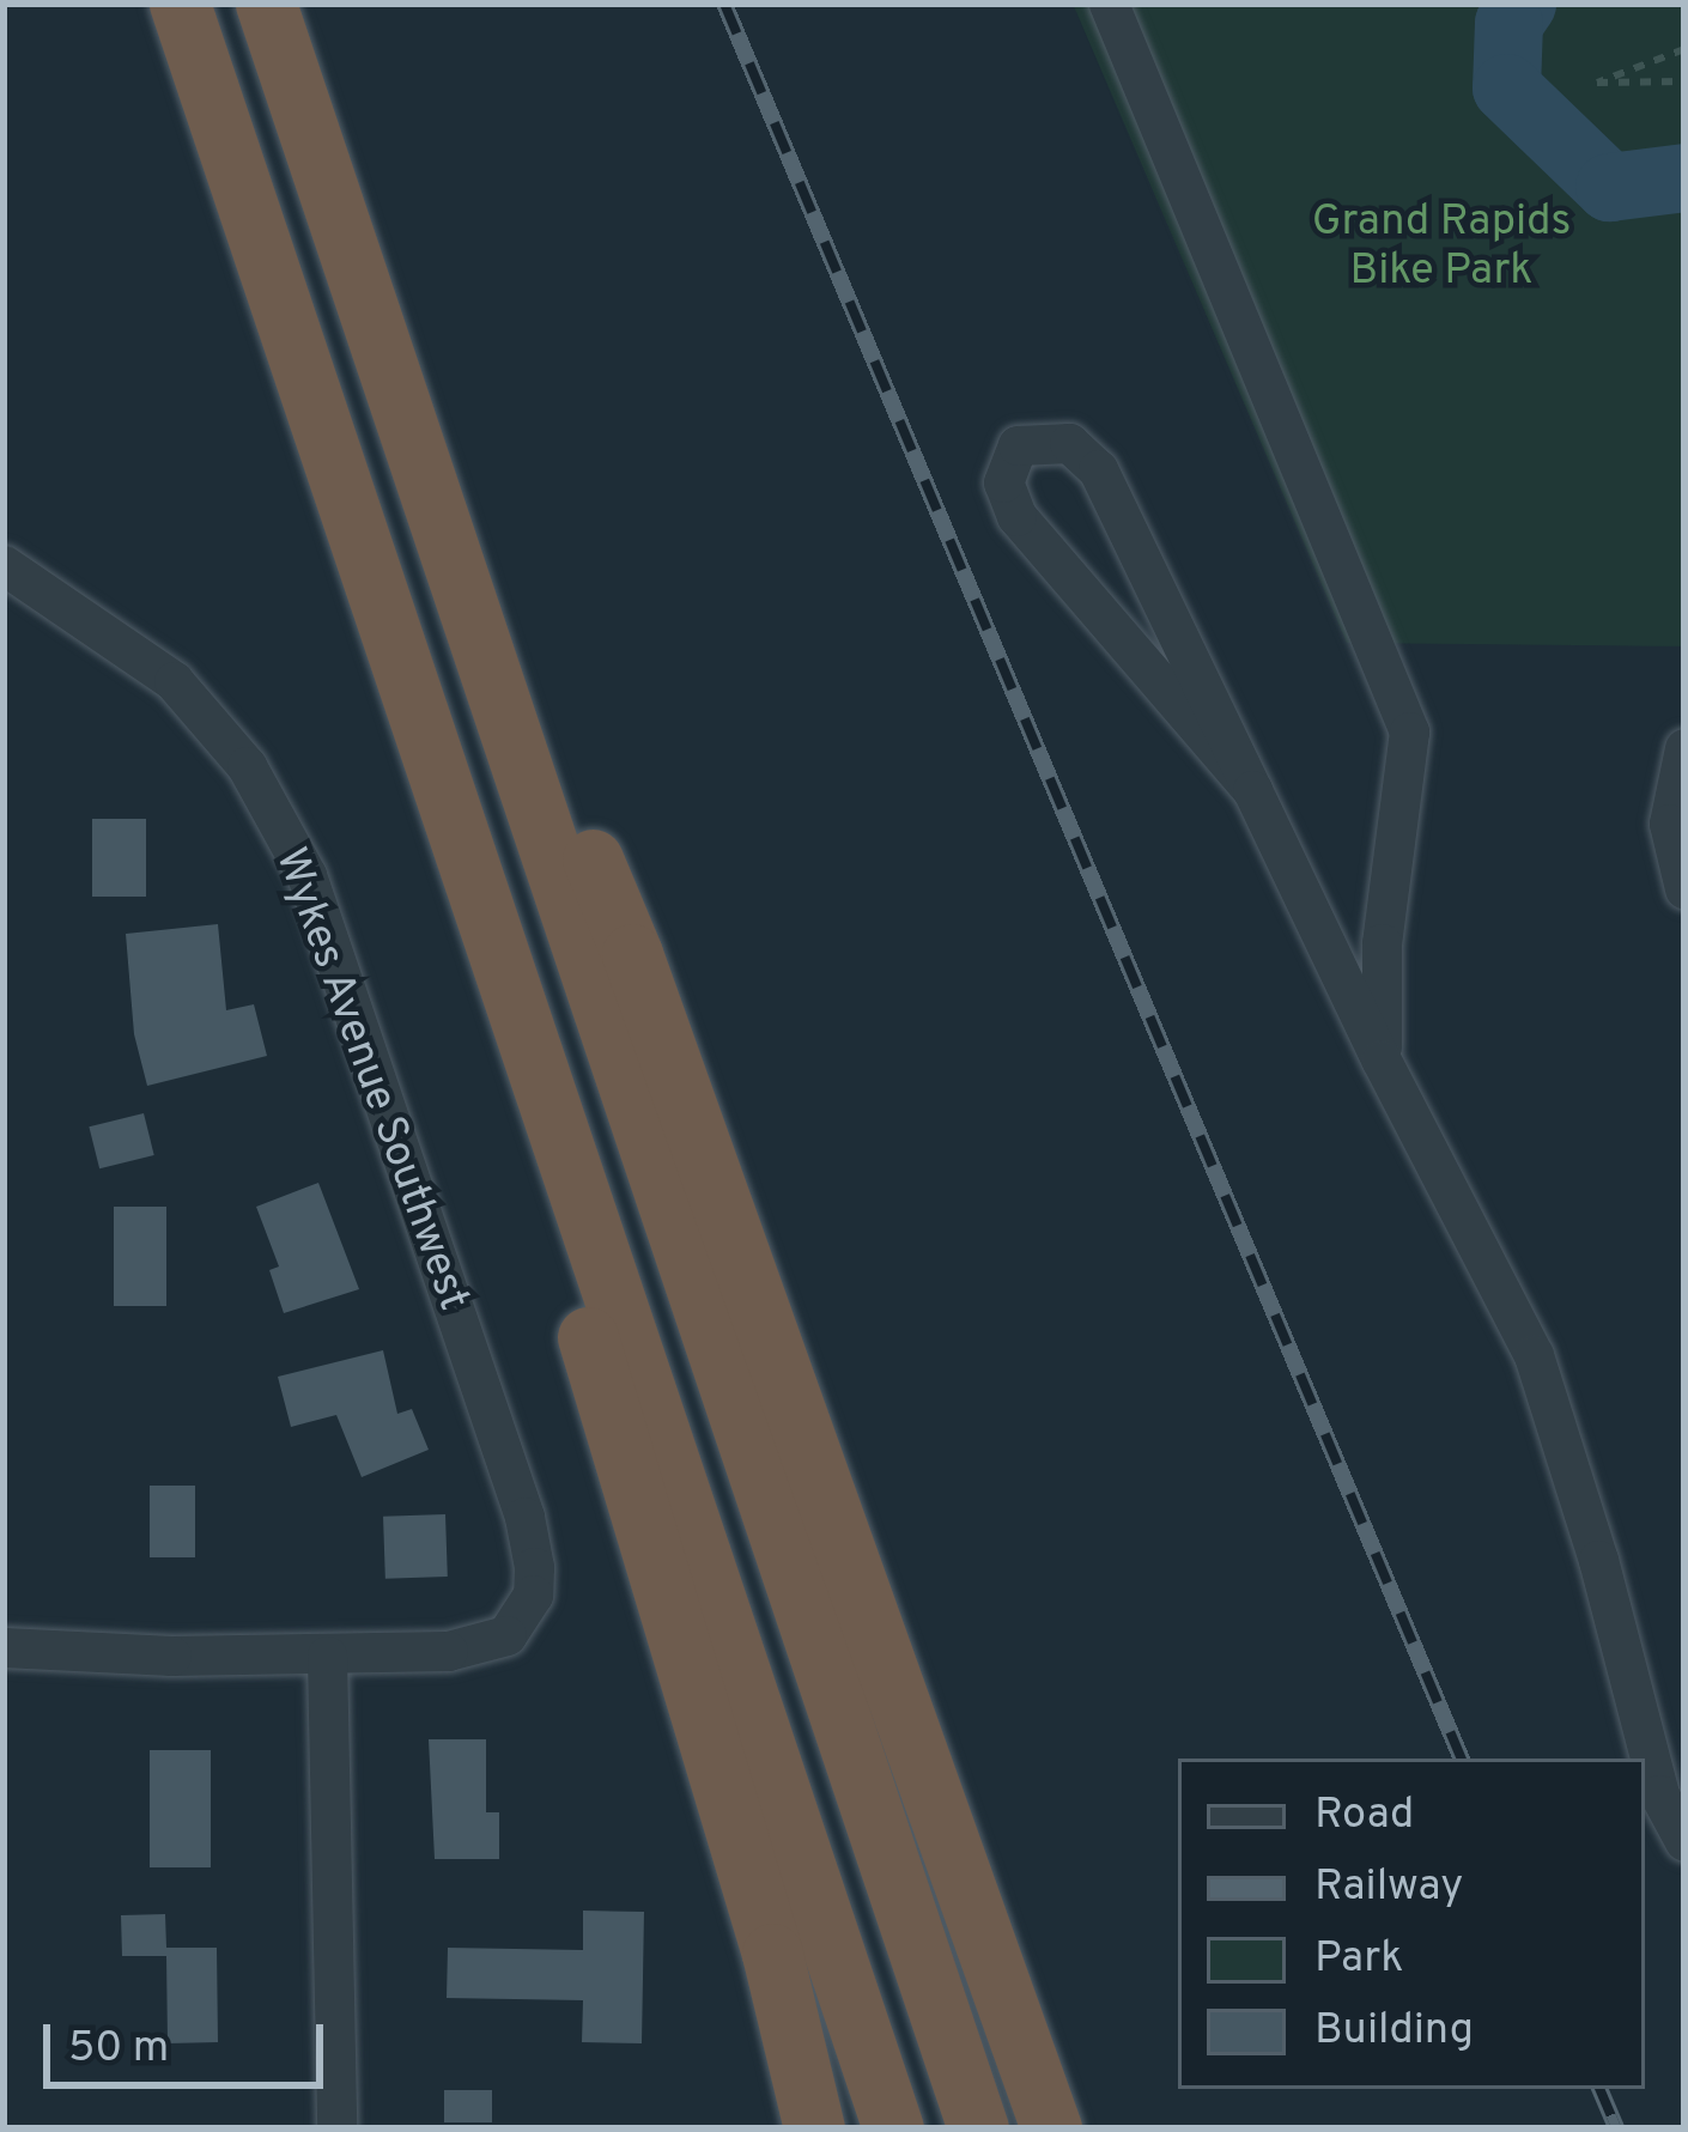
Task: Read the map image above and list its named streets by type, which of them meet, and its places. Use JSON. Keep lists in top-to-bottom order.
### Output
{
  "streets": {
    "street": ["Wykes Avenue Southwest"]
  },
  "parks": ["Grand Rapids Bike Park"],
  "legend": [
    "Road",
    "Railway",
    "Park",
    "Building"
  ],
  "scale_bar": "50 m"
}
